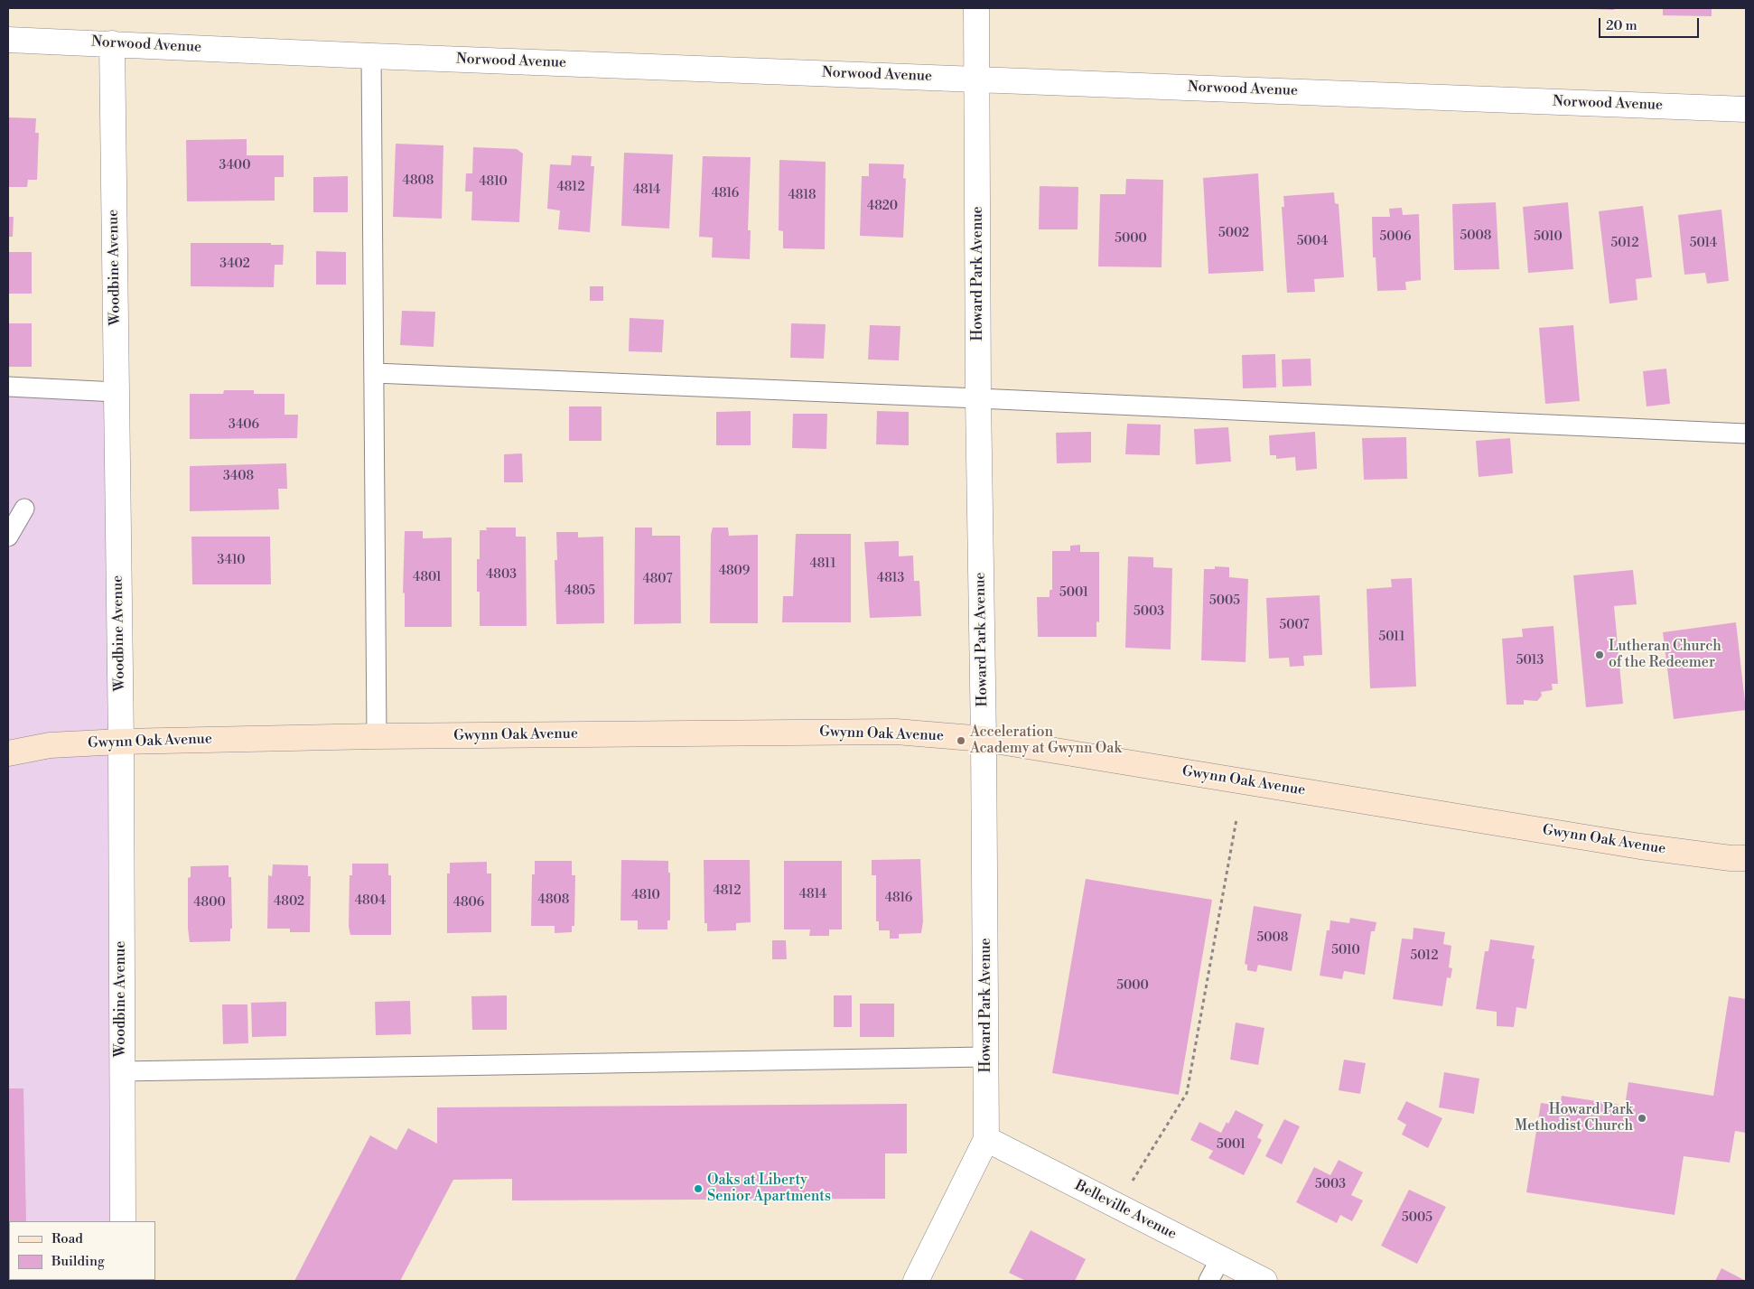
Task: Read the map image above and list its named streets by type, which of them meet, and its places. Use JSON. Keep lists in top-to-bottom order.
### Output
{
  "streets": {
    "main road": ["Gwynn Oak Avenue"],
    "street": [
      "Norwood Avenue",
      "Woodbine Avenue",
      "Howard Park Avenue",
      "Belleville Avenue"
    ]
  },
  "crossings": [
    ["Norwood Avenue", "Woodbine Avenue"],
    ["Norwood Avenue", "Howard Park Avenue"],
    ["Woodbine Avenue", "Gwynn Oak Avenue"],
    ["Howard Park Avenue", "Gwynn Oak Avenue"],
    ["Howard Park Avenue", "Belleville Avenue"]
  ],
  "places": [
    "Lutheran Church of the Redeemer",
    "Acceleration Academy at Gwynn Oak",
    "Howard Park Methodist Church",
    "Oaks at Liberty Senior Apartments"
  ],
  "house_numbers": [
    "3400",
    "4808",
    "4810",
    "4812",
    "4814",
    "4816",
    "4818",
    "4820",
    "5002",
    "5008",
    "5006",
    "5010",
    "5000",
    "5004",
    "5012",
    "5014",
    "3402",
    "3406",
    "3408",
    "3410",
    "4811",
    "4809",
    "4803",
    "4801",
    "4813",
    "4807",
    "4805",
    "5001",
    "5005",
    "5003",
    "5007",
    "5011",
    "5013",
    "4812",
    "4814",
    "4810",
    "4816",
    "4808",
    "4804",
    "4802",
    "4800",
    "4806",
    "5008",
    "5010",
    "5012",
    "5000",
    "5001",
    "5003",
    "5005"
  ],
  "legend": ["Road", "Building"],
  "scale_bar": "20 m"
}
